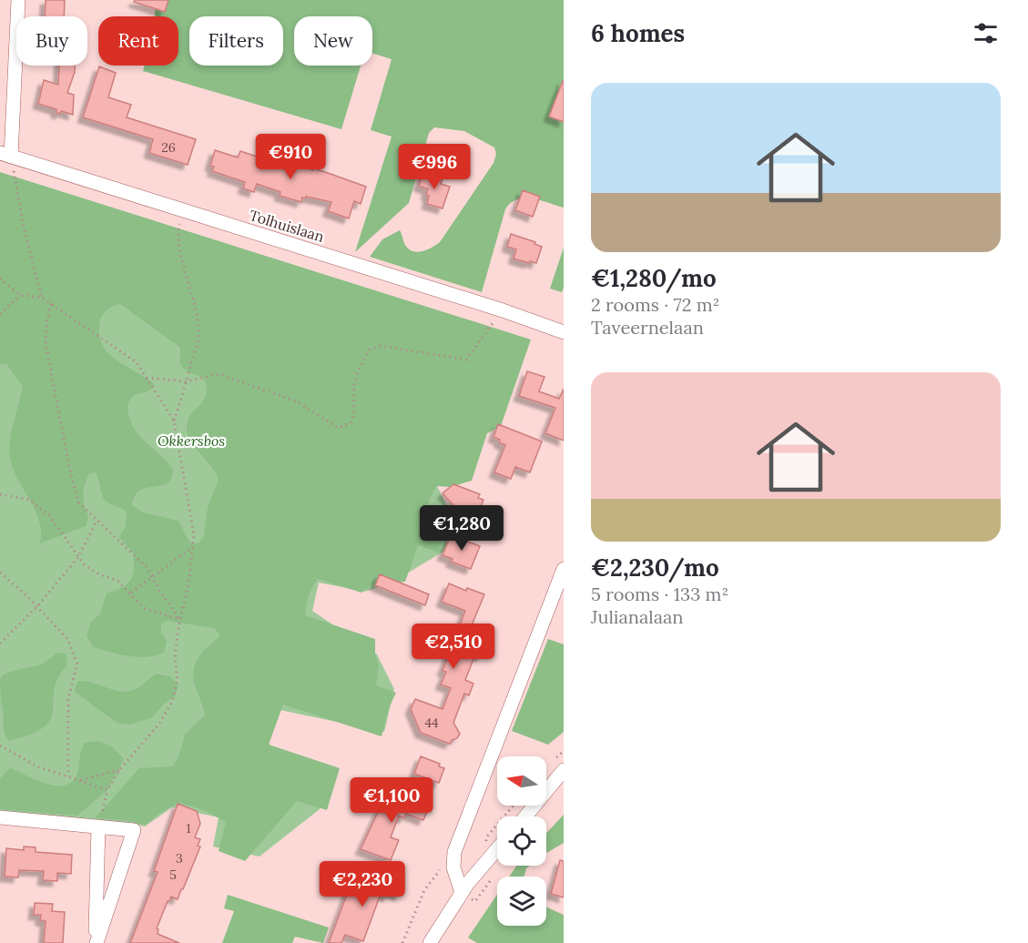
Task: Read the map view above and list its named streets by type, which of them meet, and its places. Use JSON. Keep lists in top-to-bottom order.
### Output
{
  "streets": {
    "street": ["Tolhuislaan"]
  },
  "parks": ["Okkersbos"],
  "house_numbers": [
    "26",
    "44",
    "1",
    "3",
    "5"
  ],
  "north": "left",
  "page": {
    "heading": "6 homes",
    "chip": [
      "Buy",
      "Rent",
      "Filters",
      "New"
    ],
    "list": [
      {
        "name": "€1,280/mo",
        "note": "2 rooms · 72 m² · Taveernelaan"
      },
      {
        "name": "€2,230/mo",
        "note": "5 rooms · 133 m² · Julianalaan"
      }
    ],
    "price": [
      "€910",
      "€996",
      "€1,280",
      "€2,510",
      "€1,100",
      "€2,230"
    ]
  }
}
